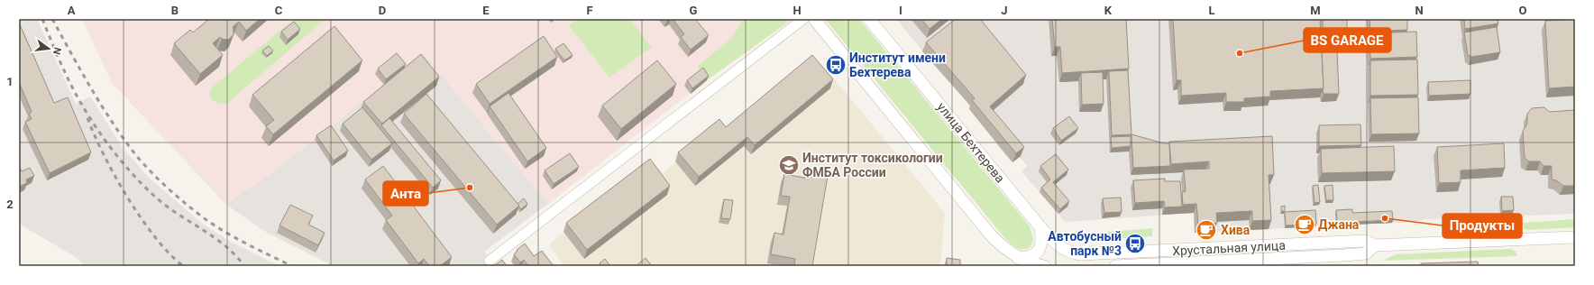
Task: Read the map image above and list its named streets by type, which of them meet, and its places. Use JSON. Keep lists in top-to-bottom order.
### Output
{
  "streets": {
    "street": ["улица Бехтерева", "Хрустальная улица"]
  },
  "crossings": [
    ["улица Бехтерева", "Хрустальная улица"]
  ],
  "places": {
    "other": ["BS GARAGE", "Анта", "Продукты"],
    "bus stop": ["Институт имени Бехтерева", "Автобусный парк №3"],
    "school or university": ["Институт токсикологии ФМБА России"],
    "cafe": ["Джана", "Хива"]
  },
  "north": "right",
  "grid": {
    "columns": [
      "A",
      "B",
      "C",
      "D",
      "E",
      "F",
      "G",
      "H",
      "I",
      "J",
      "K",
      "L",
      "M",
      "N",
      "O"
    ],
    "rows": ["1", "2"]
  }
}
